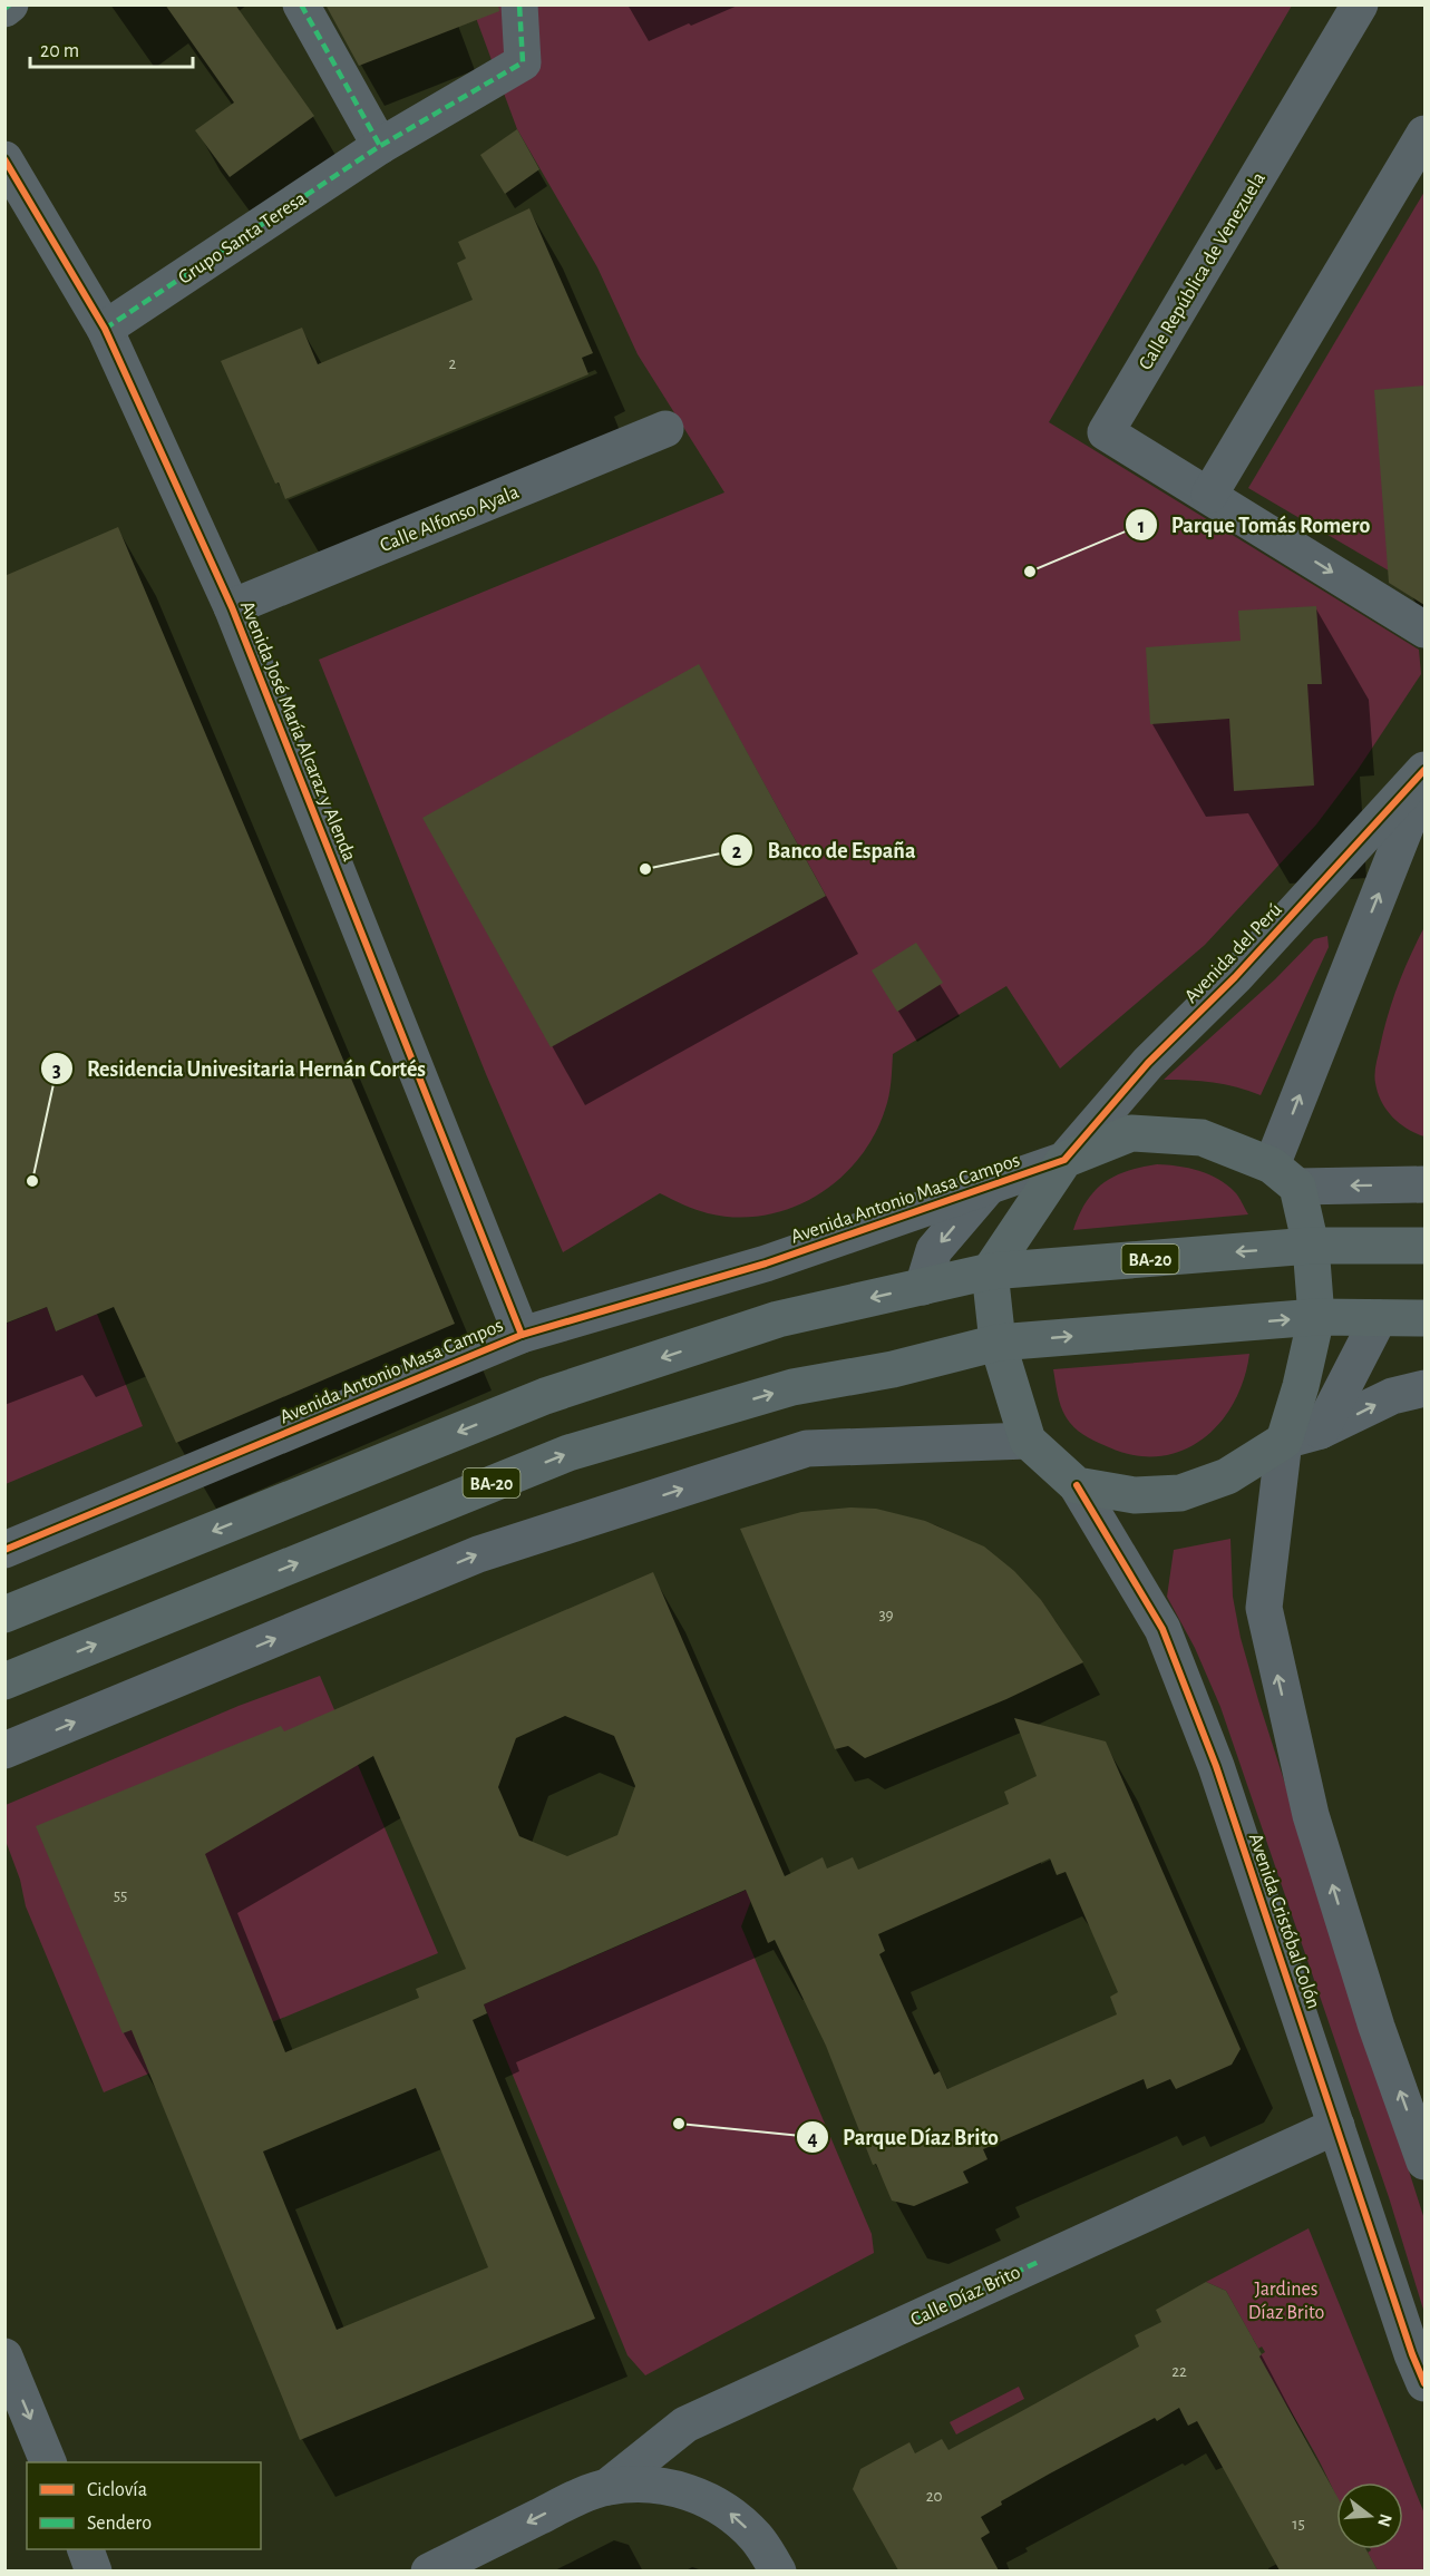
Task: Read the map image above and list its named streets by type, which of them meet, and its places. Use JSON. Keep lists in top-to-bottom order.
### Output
{
  "streets": {
    "highway": ["BA-20"],
    "street": [
      "Grupo Santa Teresa",
      "Calle República de Venezuela",
      "Calle Alfonso Ayala",
      "Avenida José María Alcaraz y Alenda",
      "Avenida del Perú",
      "Avenida Antonio Masa Campos",
      "Avenida Cristóbal Colón",
      "Calle Díaz Brito"
    ]
  },
  "crossings": [
    ["Grupo Santa Teresa", "Avenida José María Alcaraz y Alenda"],
    ["Calle Alfonso Ayala", "Avenida José María Alcaraz y Alenda"],
    ["Avenida José María Alcaraz y Alenda", "Avenida Antonio Masa Campos"],
    ["Avenida del Perú", "Avenida Antonio Masa Campos"],
    ["Avenida Cristóbal Colón", "Calle Díaz Brito"]
  ],
  "parks": ["Jardines Díaz Brito"],
  "places": [
    "Parque Tomás Romero",
    "Banco de España",
    "Residencia Univesitaria Hernán Cortés",
    "Parque Díaz Brito"
  ],
  "house_numbers": [
    "2",
    "39",
    "55",
    "22",
    "20",
    "15"
  ],
  "legend": ["Ciclovía", "Sendero"],
  "scale_bar": "20 m",
  "north": "right"
}
